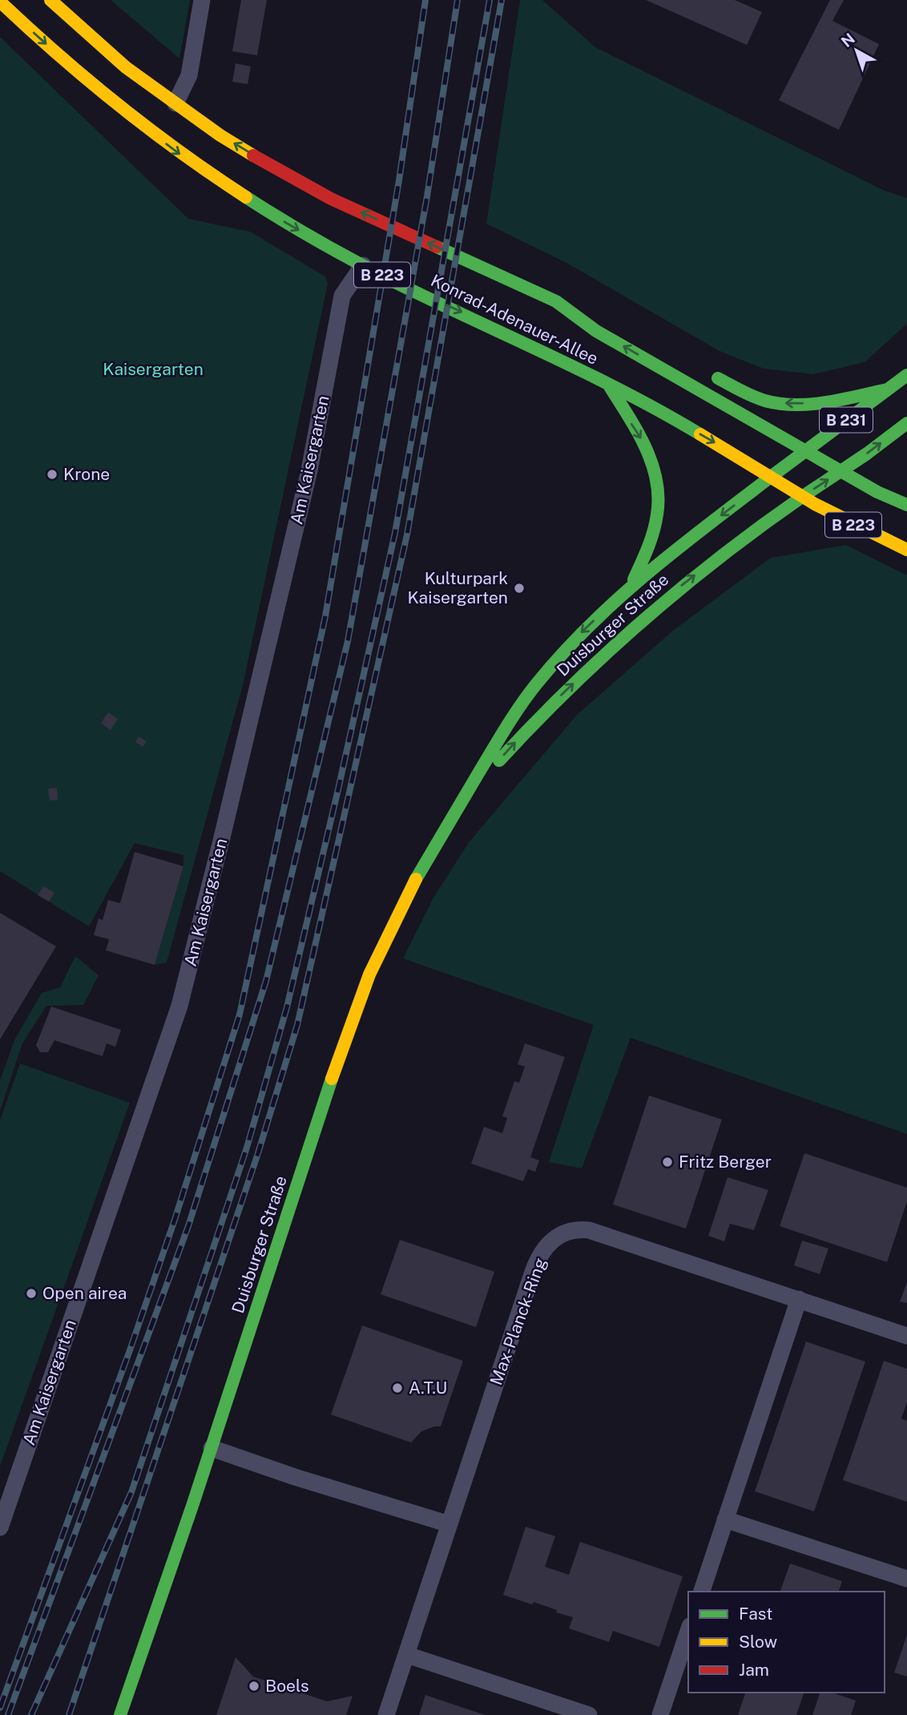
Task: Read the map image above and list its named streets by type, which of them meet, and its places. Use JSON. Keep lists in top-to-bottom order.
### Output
{
  "streets": {
    "main road": [
      "B 223",
      "Konrad-Adenauer-Allee",
      "B 231",
      "Duisburger Straße"
    ],
    "street": ["Am Kaisergarten", "Max-Planck-Ring"]
  },
  "crossings": [
    ["B 223", "Konrad-Adenauer-Allee"],
    ["B 223", "B 231"],
    ["B 223", "Duisburger Straße"],
    ["Konrad-Adenauer-Allee", "B 231"],
    ["Konrad-Adenauer-Allee", "Am Kaisergarten"],
    ["Konrad-Adenauer-Allee", "Duisburger Straße"],
    ["B 231", "Duisburger Straße"]
  ],
  "parks": ["Kaisergarten"],
  "places": [
    "Krone",
    "Kulturpark Kaisergarten",
    "Fritz Berger",
    "Open airea",
    "A.T.U",
    "Boels"
  ],
  "legend": ["Fast", "Slow", "Jam"],
  "north": "top left"
}
